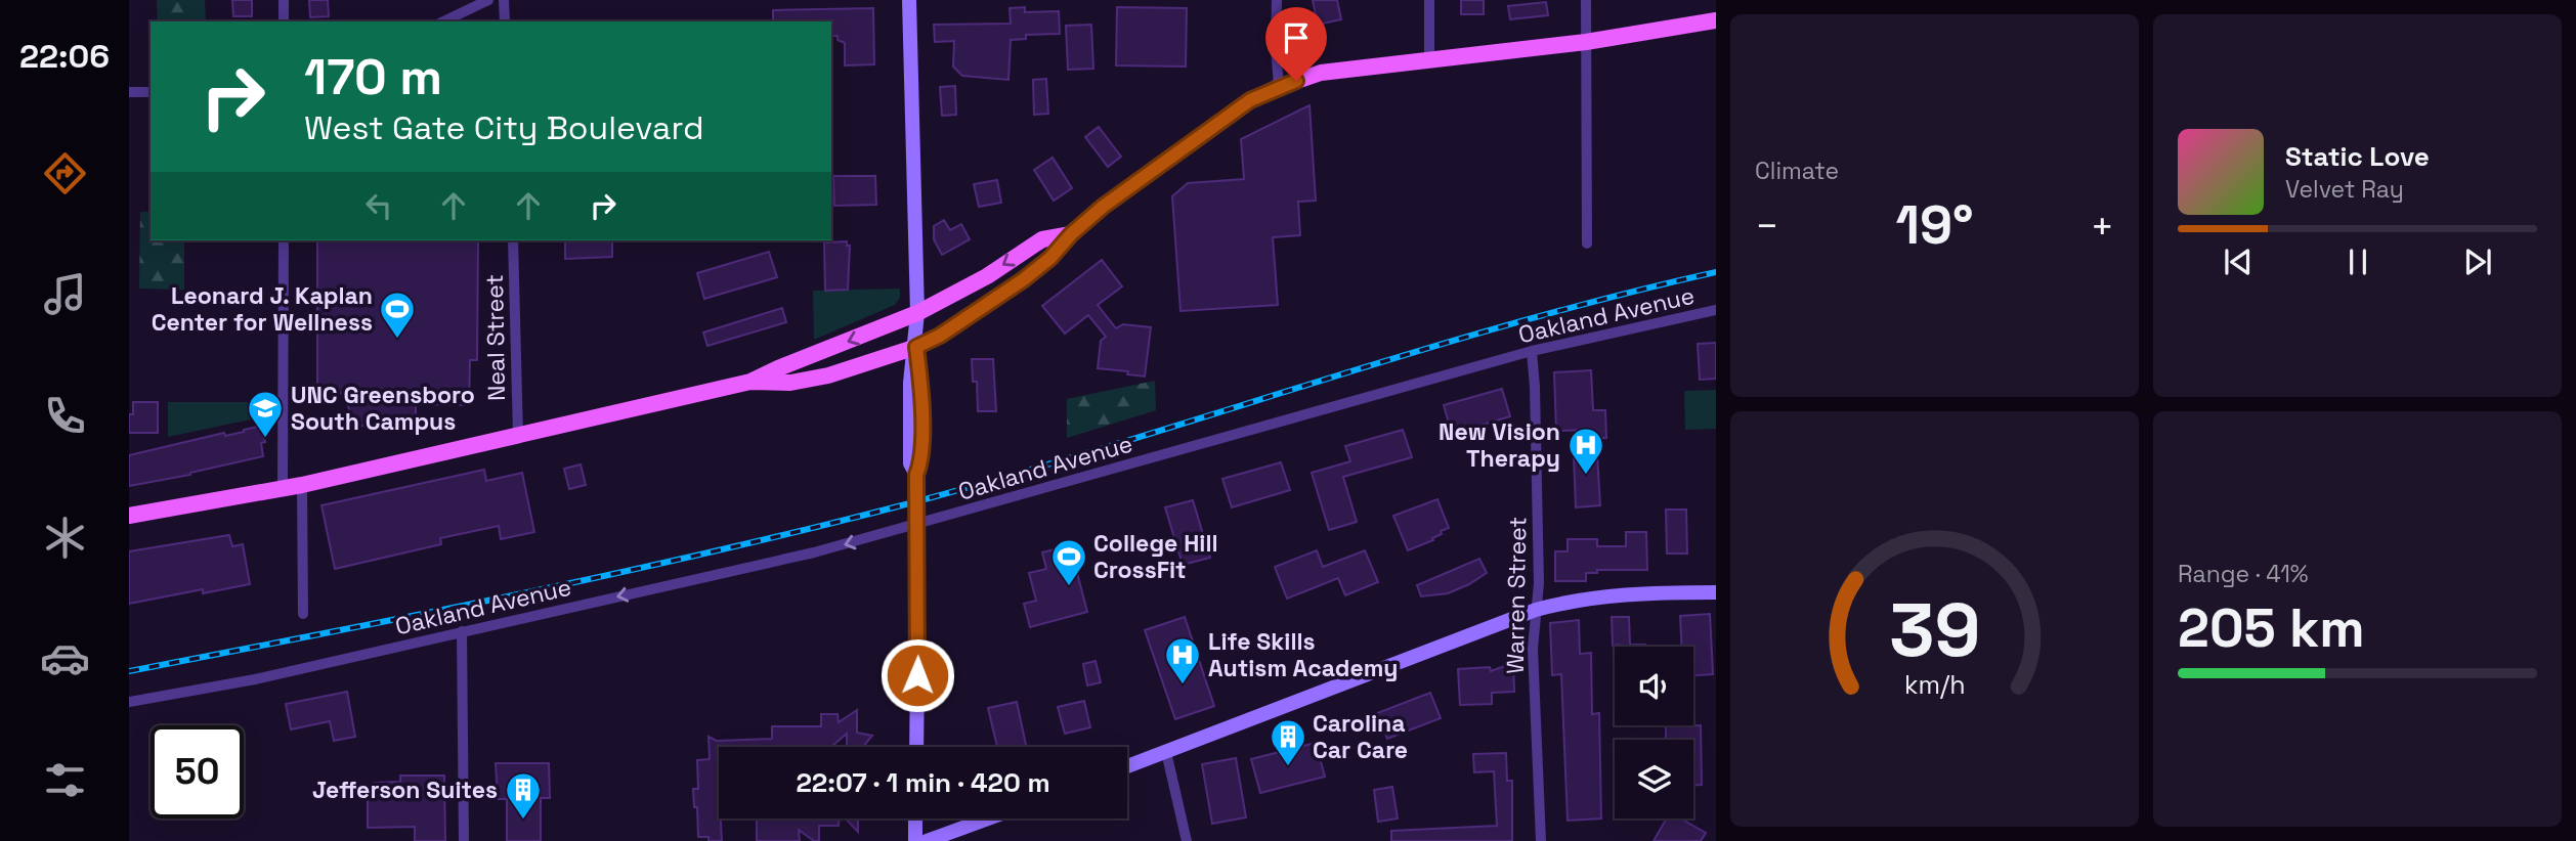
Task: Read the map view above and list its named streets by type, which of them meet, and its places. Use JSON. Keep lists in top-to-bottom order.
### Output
{
  "streets": {
    "street": ["Oakland Avenue", "Neal Street", "Warren Street"]
  },
  "crossings": [
    ["Oakland Avenue", "Warren Street"]
  ],
  "places": {
    "sports": ["Leonard J. Kaplan Center for Wellness", "College Hill CrossFit"],
    "school or university": ["UNC Greensboro South Campus"],
    "hospital": ["New Vision Therapy", "Life Skills Autism Academy"],
    "building": ["Carolina Car Care", "Jefferson Suites"]
  },
  "page": {
    "tabs": "22:06",
    "tile": [
      "Climate",
      ["Range · 41%", "205 km"]
    ],
    "turn": ["170 m", "West Gate City Boulevard"],
    "song": ["Static Love", "Velvet Ray"],
    "heat": ["−", "19°", "+"],
    "limit": "50",
    "trip": "22:07 · 1 min · 420 m",
    "gauge": ["39", "km/h"]
  }
}
